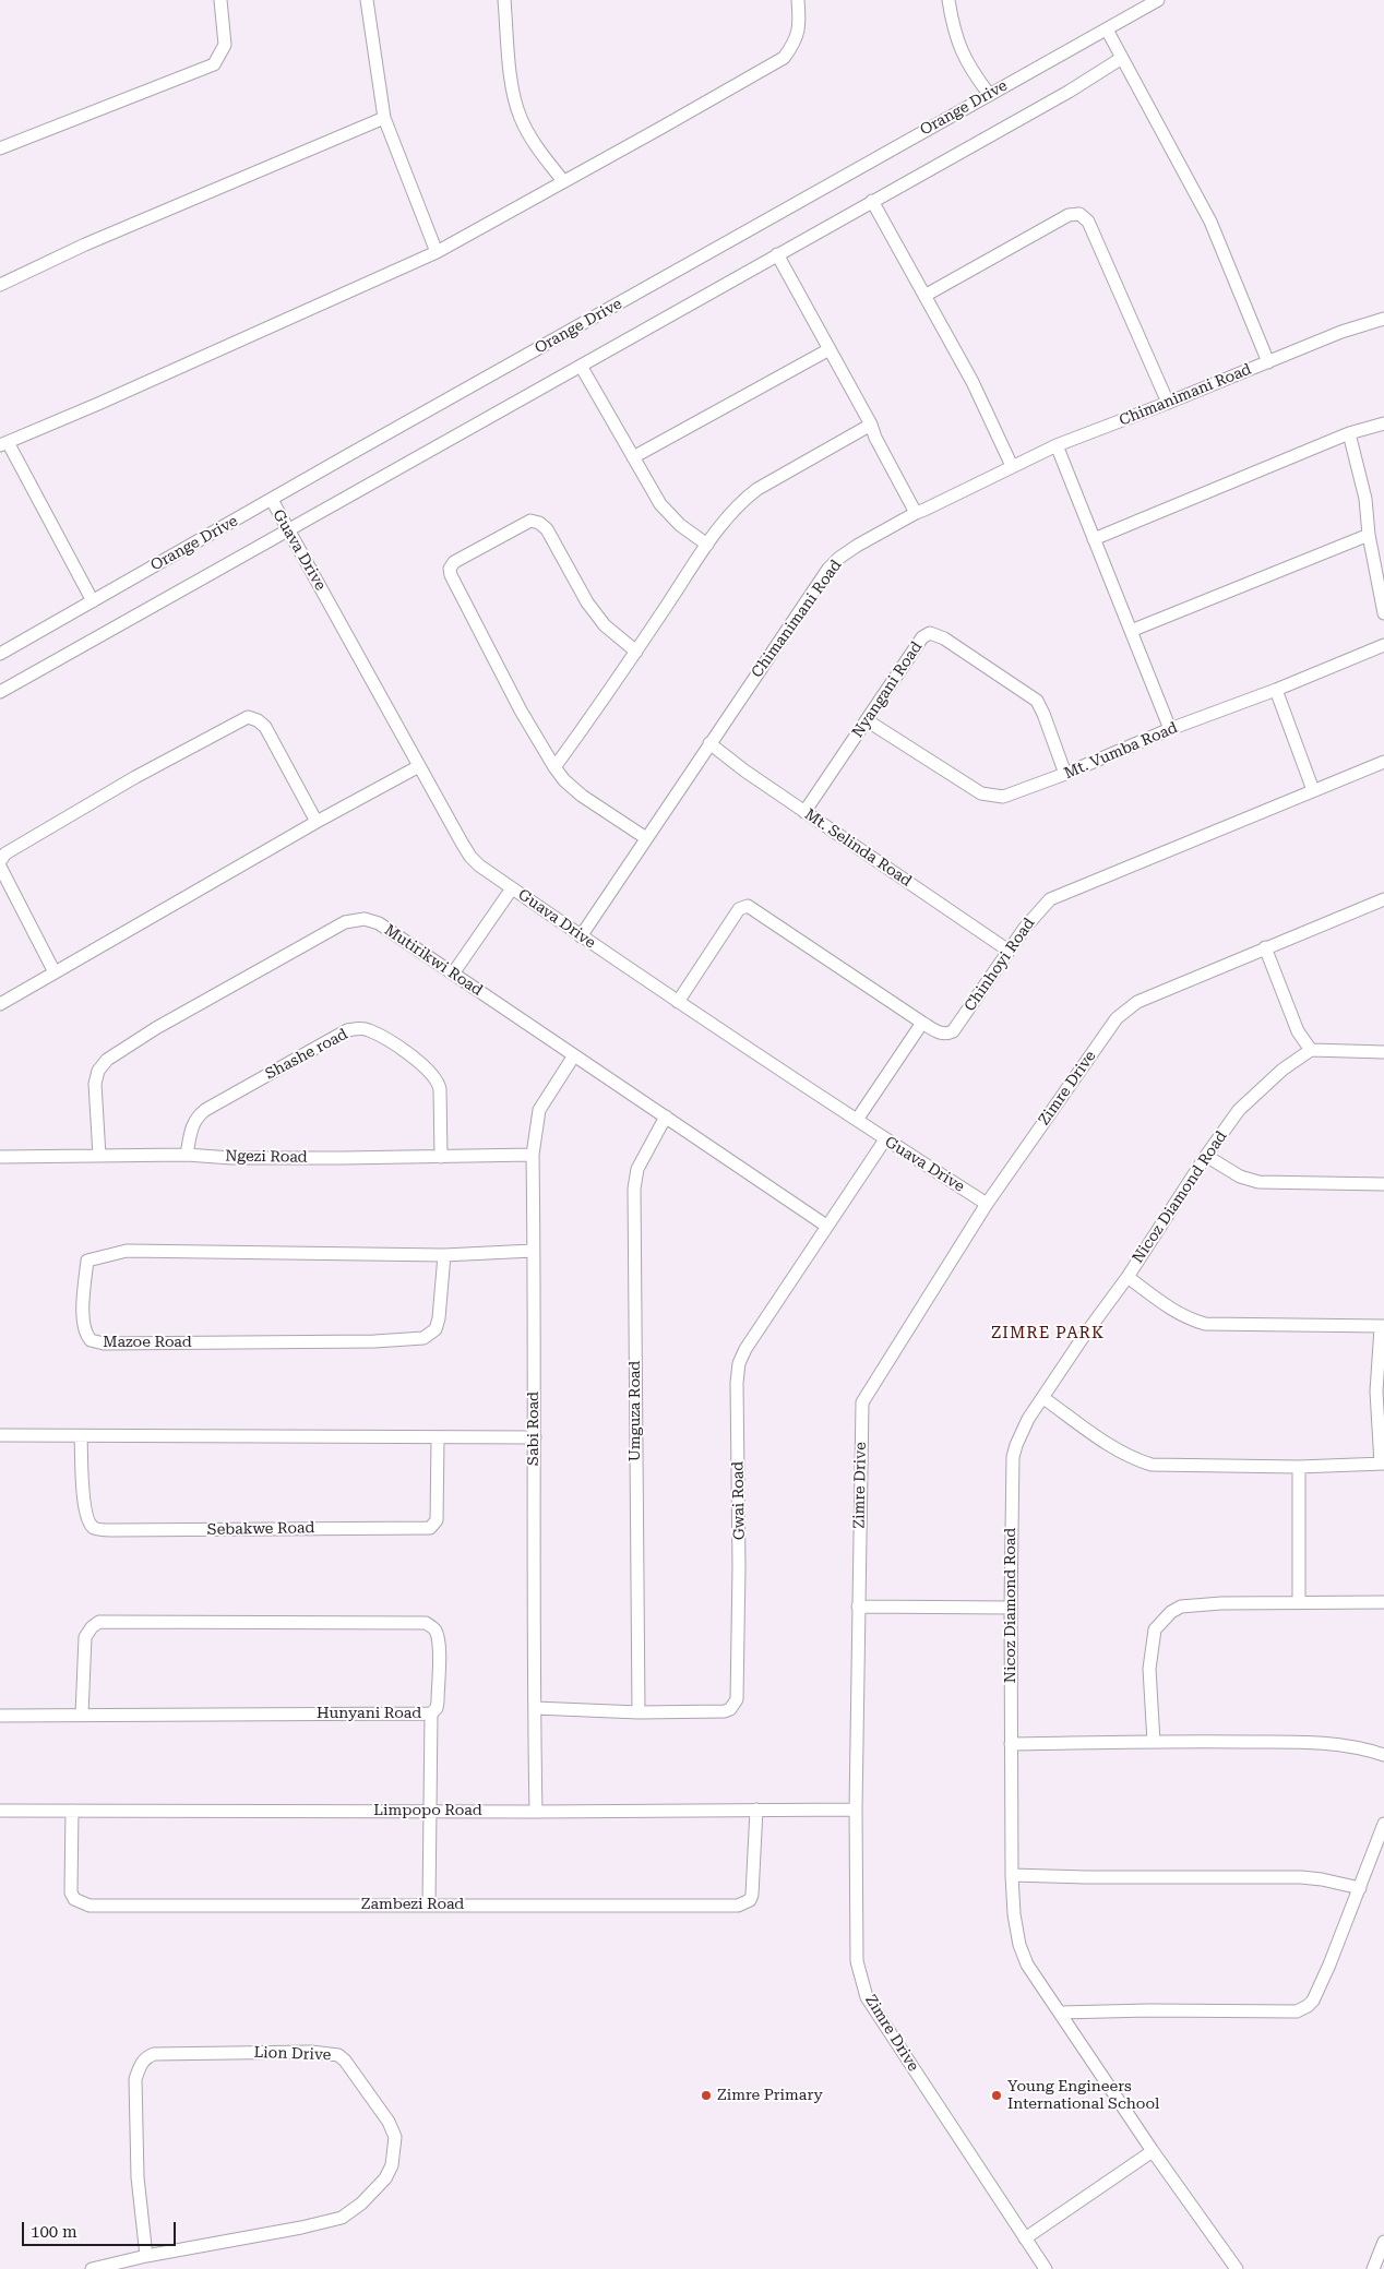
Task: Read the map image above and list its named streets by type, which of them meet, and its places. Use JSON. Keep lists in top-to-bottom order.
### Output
{
  "streets": {
    "street": [
      "Orange Drive",
      "Chimanimani Road",
      "Guava Drive",
      "Nyangani Road",
      "Mt. Vumba Road",
      "Mt. Selinda Road",
      "Mutirikwi Road",
      "Chinhoyi Road",
      "Shashe road",
      "Zimre Drive",
      "Ngezi Road",
      "Nicoz Diamond Road",
      "Mazoe Road",
      "Umguza Road",
      "Sabi Road",
      "Gwai Road",
      "Sebakwe Road",
      "Hunyani Road",
      "Limpopo Road",
      "Zambezi Road",
      "Lion Drive"
    ]
  },
  "crossings": [
    ["Orange Drive", "Guava Drive"],
    ["Chimanimani Road", "Guava Drive"],
    ["Chimanimani Road", "Mt. Selinda Road"],
    ["Guava Drive", "Chinhoyi Road"],
    ["Guava Drive", "Zimre Drive"],
    ["Guava Drive", "Gwai Road"],
    ["Nyangani Road", "Mt. Vumba Road"],
    ["Nyangani Road", "Mt. Selinda Road"],
    ["Mt. Selinda Road", "Chinhoyi Road"],
    ["Mutirikwi Road", "Ngezi Road"],
    ["Mutirikwi Road", "Umguza Road"],
    ["Mutirikwi Road", "Sabi Road"],
    ["Mutirikwi Road", "Gwai Road"],
    ["Shashe road", "Ngezi Road"],
    ["Zimre Drive", "Limpopo Road"],
    ["Ngezi Road", "Sabi Road"],
    ["Mazoe Road", "Sabi Road"],
    ["Umguza Road", "Gwai Road"],
    ["Sabi Road", "Gwai Road"],
    ["Sabi Road", "Limpopo Road"],
    ["Limpopo Road", "Zambezi Road"]
  ],
  "districts": ["ZIMRE PARK"],
  "places": ["Zimre Primary", "Young Engineers International School"],
  "scale_bar": "100 m"
}
